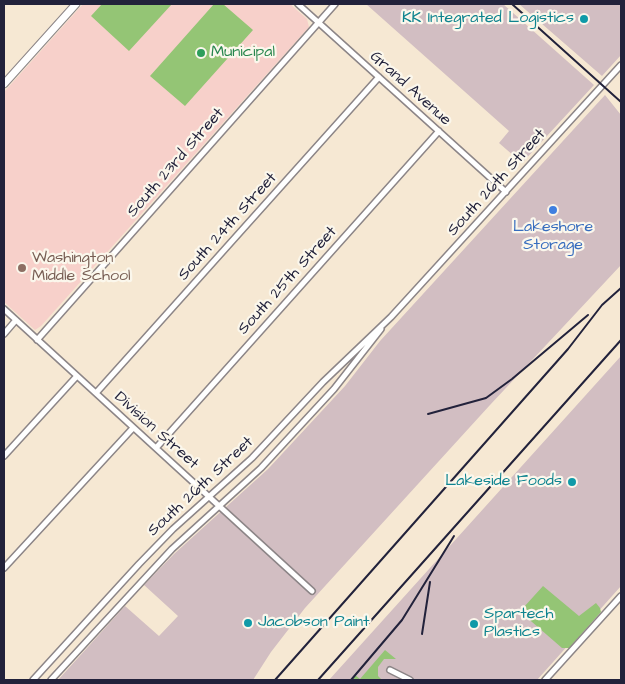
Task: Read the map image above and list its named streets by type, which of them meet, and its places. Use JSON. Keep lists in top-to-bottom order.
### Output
{
  "streets": {
    "street": [
      "Grand Avenue",
      "South 23rd Street",
      "South 26th Street",
      "South 24th Street",
      "South 25th Street",
      "Division Street"
    ]
  },
  "crossings": [
    ["Grand Avenue", "South 23rd Street"],
    ["Grand Avenue", "South 26th Street"],
    ["Grand Avenue", "South 24th Street"],
    ["Grand Avenue", "South 25th Street"],
    ["South 23rd Street", "Division Street"],
    ["South 26th Street", "Division Street"],
    ["South 24th Street", "Division Street"],
    ["South 25th Street", "Division Street"]
  ],
  "places": [
    "KK Integrated Logistics",
    "Municipal",
    "Lakeshore Storage",
    "Washington Middle School",
    "Lakeside Foods",
    "Jacobson Paint",
    "Spartech Plastics"
  ]
}
